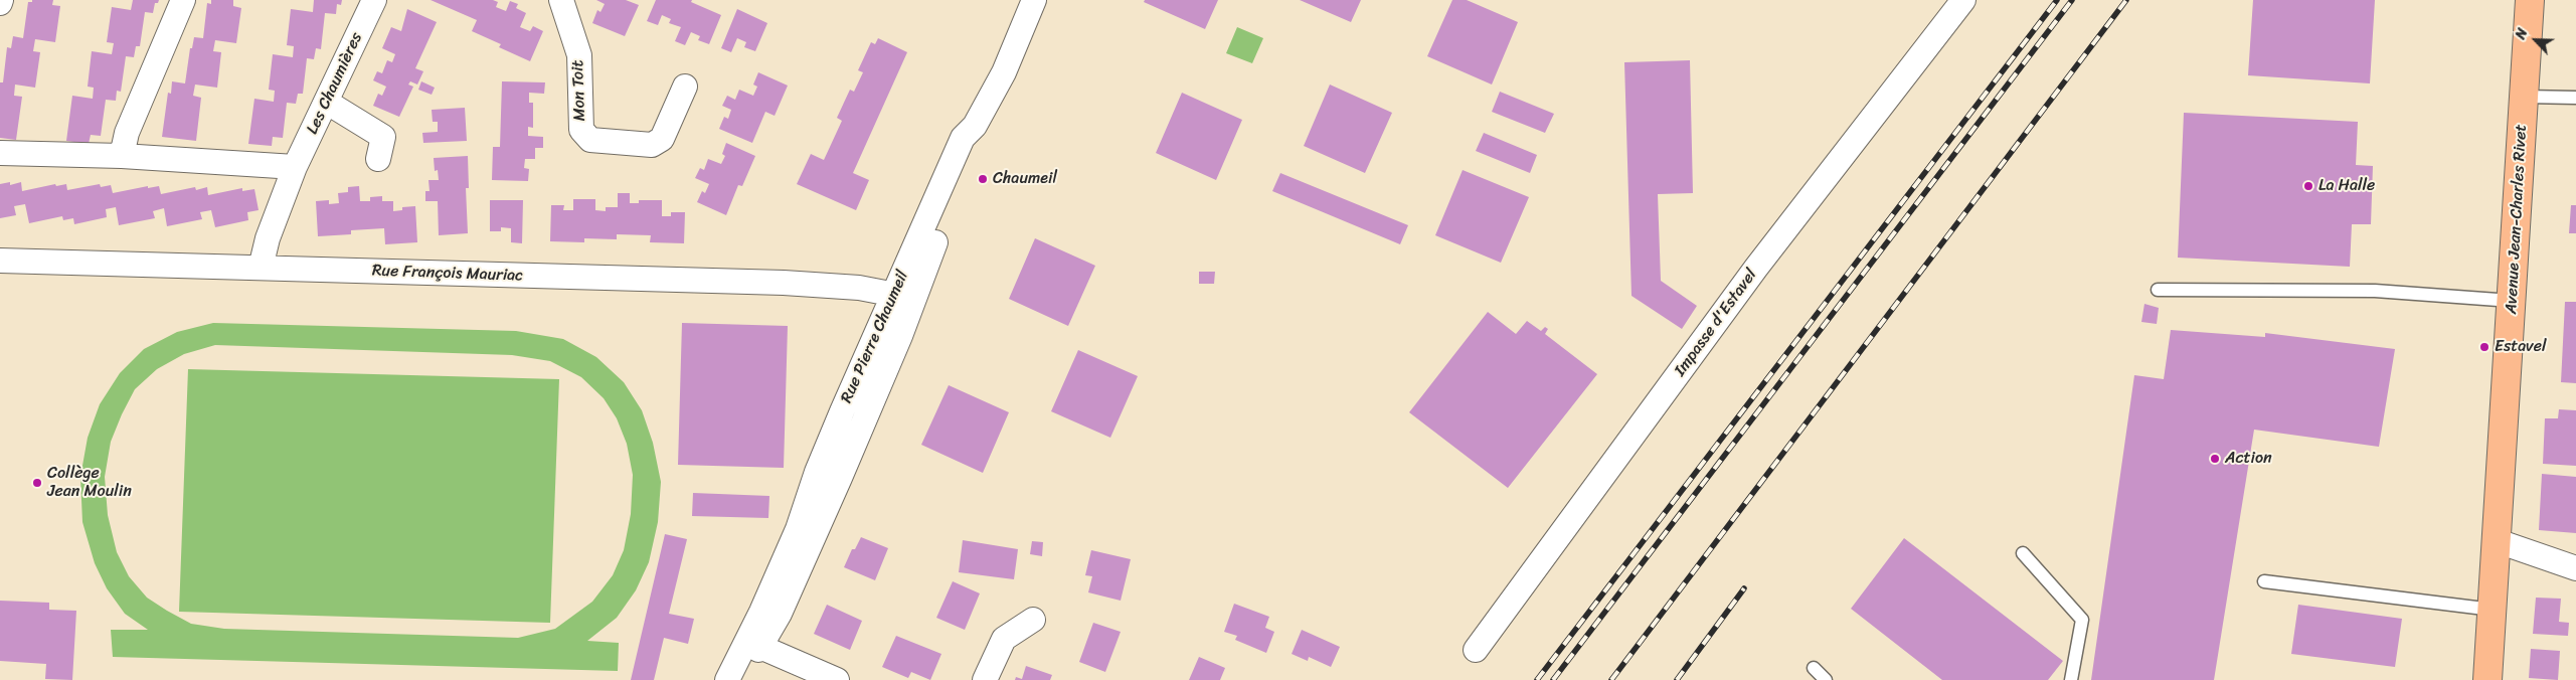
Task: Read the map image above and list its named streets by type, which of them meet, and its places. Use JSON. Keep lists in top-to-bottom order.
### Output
{
  "streets": {
    "main road": ["Avenue Jean-Charles Rivet"],
    "street": [
      "Les Chaumières",
      "Mon Toit",
      "Rue François Mauriac",
      "Impasse d'Estavel",
      "Rue Pierre Chaumeil"
    ]
  },
  "crossings": [
    ["Les Chaumières", "Rue François Mauriac"],
    ["Rue François Mauriac", "Rue Pierre Chaumeil"]
  ],
  "places": [
    "Chaumeil",
    "La Halle",
    "Estavel",
    "Action",
    "Collège Jean Moulin"
  ],
  "north": "top left"
}
